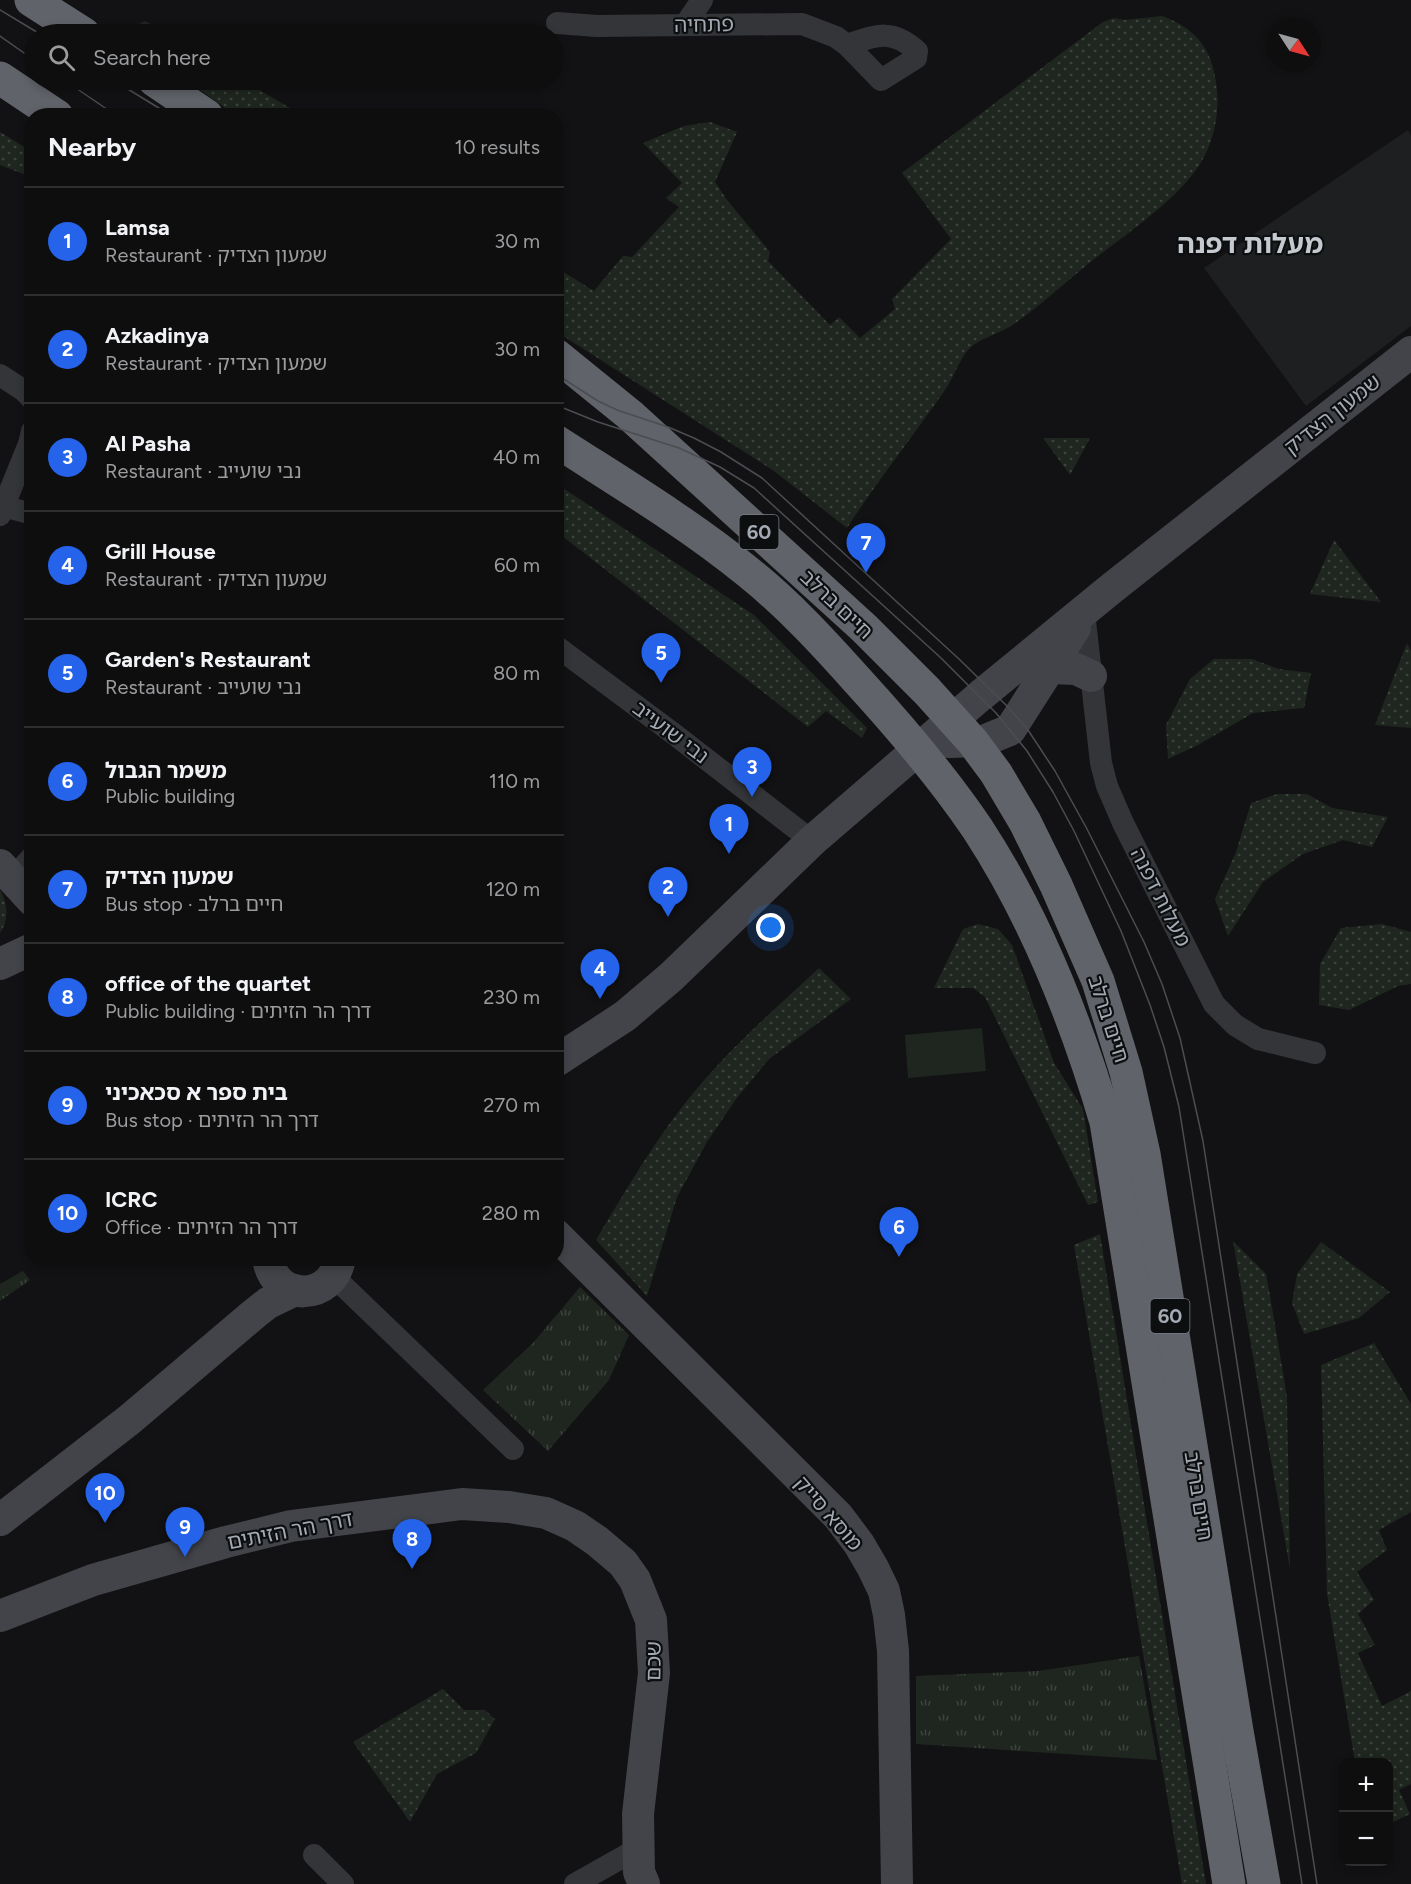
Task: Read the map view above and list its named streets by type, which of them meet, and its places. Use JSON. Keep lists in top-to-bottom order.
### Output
{
  "streets": {
    "highway": ["60", "חיים ברלב"],
    "street": [
      "פתחיה",
      "שמעון הצדיק",
      "נבי שועייב",
      "מעלות דפנה",
      "מוסא סייק",
      "דרך הר הזיתים",
      "שכם"
    ]
  },
  "crossings": [
    ["שמעון הצדיק", "חיים ברלב"],
    ["שמעון הצדיק", "נבי שועייב"],
    ["שמעון הצדיק", "מעלות דפנה"],
    ["דרך הר הזיתים", "שכם"]
  ],
  "districts": ["מעלות דפנה"],
  "north": "bottom right",
  "page": {
    "search": "Search here",
    "heading": ["Nearby", "10 results"],
    "list": [
      {
        "mark": "1",
        "name": "Lamsa",
        "note": "Restaurant · שמעון הצדיק",
        "value": "30 m"
      },
      {
        "mark": "2",
        "name": "Azkadinya",
        "note": "Restaurant · שמעון הצדיק",
        "value": "30 m"
      },
      {
        "mark": "3",
        "name": "Al Pasha",
        "note": "Restaurant · נבי שועייב",
        "value": "40 m"
      },
      {
        "mark": "4",
        "name": "Grill House",
        "note": "Restaurant · שמעון הצדיק",
        "value": "60 m"
      },
      {
        "mark": "5",
        "name": "Garden's Restaurant",
        "note": "Restaurant · נבי שועייב",
        "value": "80 m"
      },
      {
        "mark": "6",
        "name": "משמר הגבול",
        "note": "Public building",
        "value": "110 m"
      },
      {
        "mark": "7",
        "name": "שמעון הצדיק",
        "note": "Bus stop · חיים ברלב",
        "value": "120 m"
      },
      {
        "mark": "8",
        "name": "office of the quartet",
        "note": "Public building · דרך הר הזיתים",
        "value": "230 m"
      },
      {
        "mark": "9",
        "name": "בית ספר א סכאכיני",
        "note": "Bus stop · דרך הר הזיתים",
        "value": "270 m"
      },
      {
        "mark": "10",
        "name": "ICRC",
        "note": "Office · דרך הר הזיתים",
        "value": "280 m"
      }
    ],
    "pins": [
      "7",
      "5",
      "3",
      "1",
      "2",
      "4",
      "6",
      "10",
      "9",
      "8"
    ],
    "map_buttons": ["+", "−"]
  }
}
